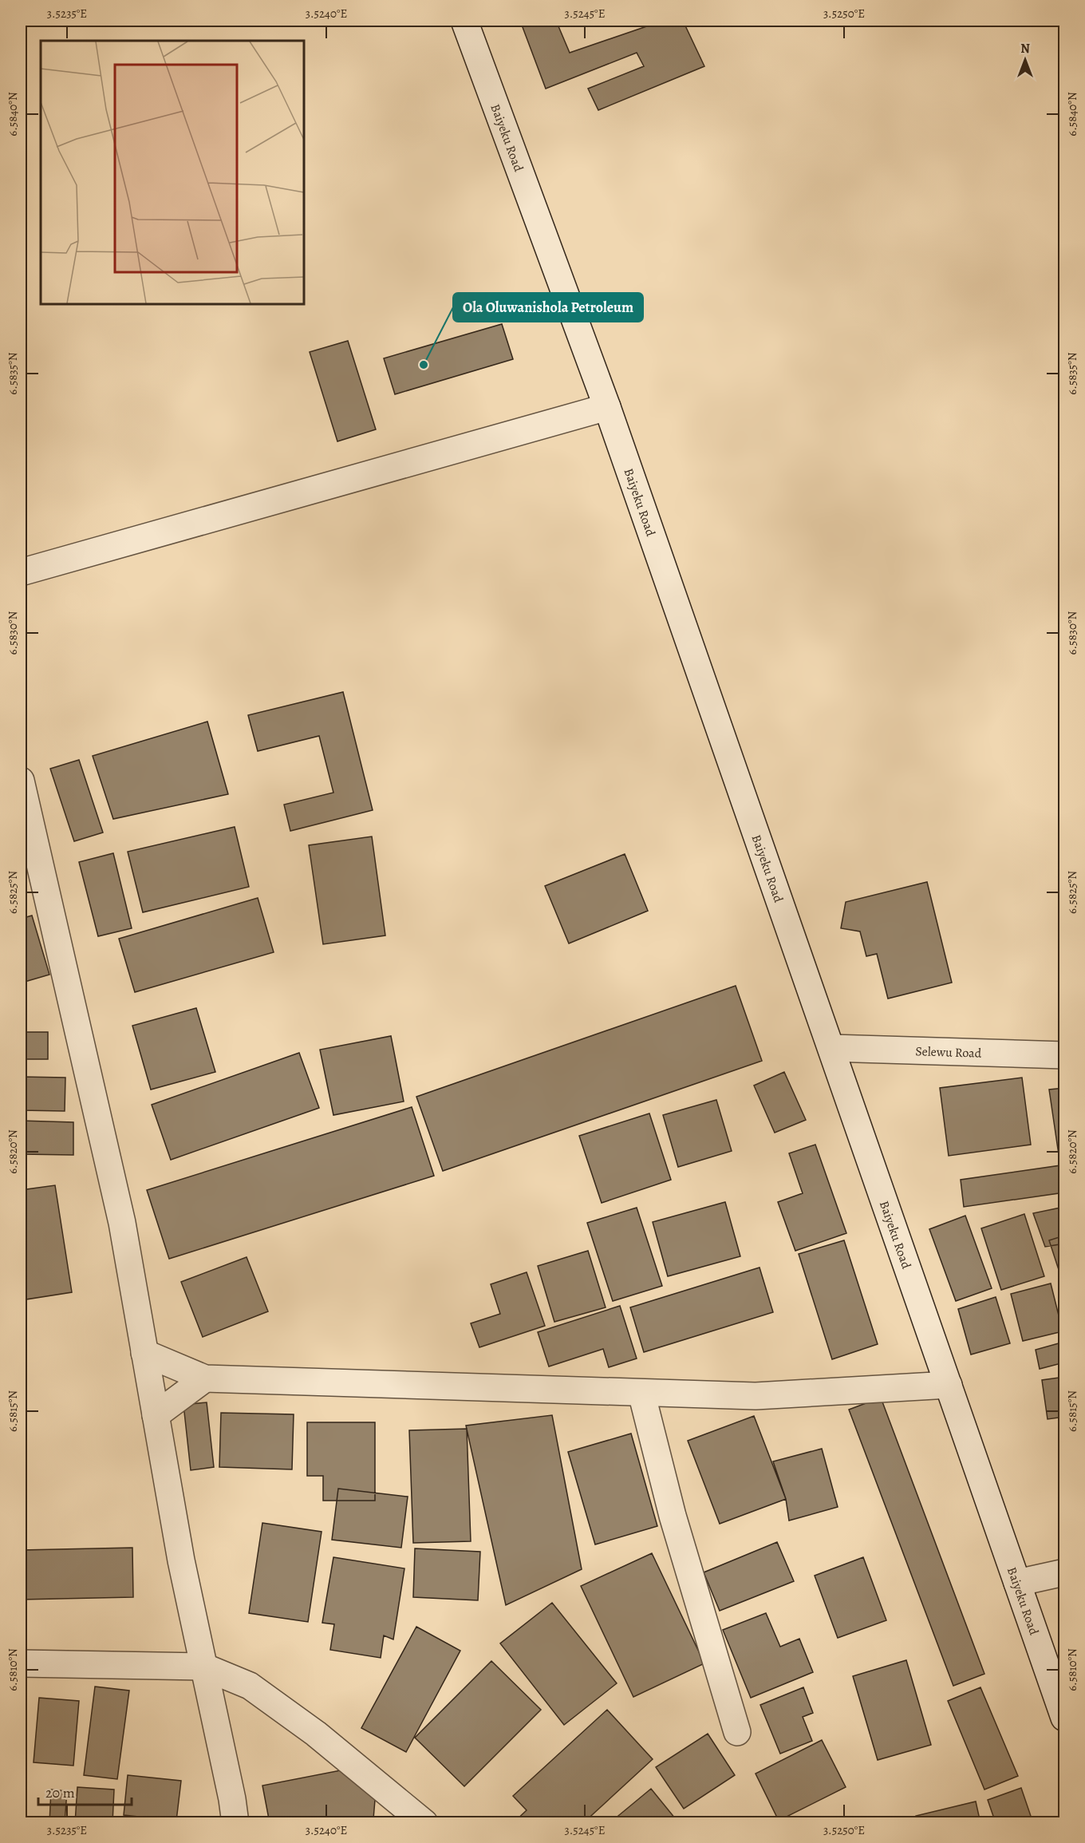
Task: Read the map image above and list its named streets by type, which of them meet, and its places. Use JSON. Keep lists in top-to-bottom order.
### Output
{
  "streets": {
    "street": ["Baiyeku Road", "Selewu Road"]
  },
  "crossings": [
    ["Baiyeku Road", "Selewu Road"]
  ],
  "places": ["Ola Oluwanishola Petroleum"],
  "scale_bar": "20 m",
  "north": "top",
  "coordinates": [
    "3.5235°E",
    "3.5240°E",
    "3.5245°E",
    "3.5250°E",
    "6.5840°N",
    "6.5835°N",
    "6.5830°N",
    "6.5825°N",
    "6.5820°N",
    "6.5815°N",
    "6.5810°N"
  ]
}
